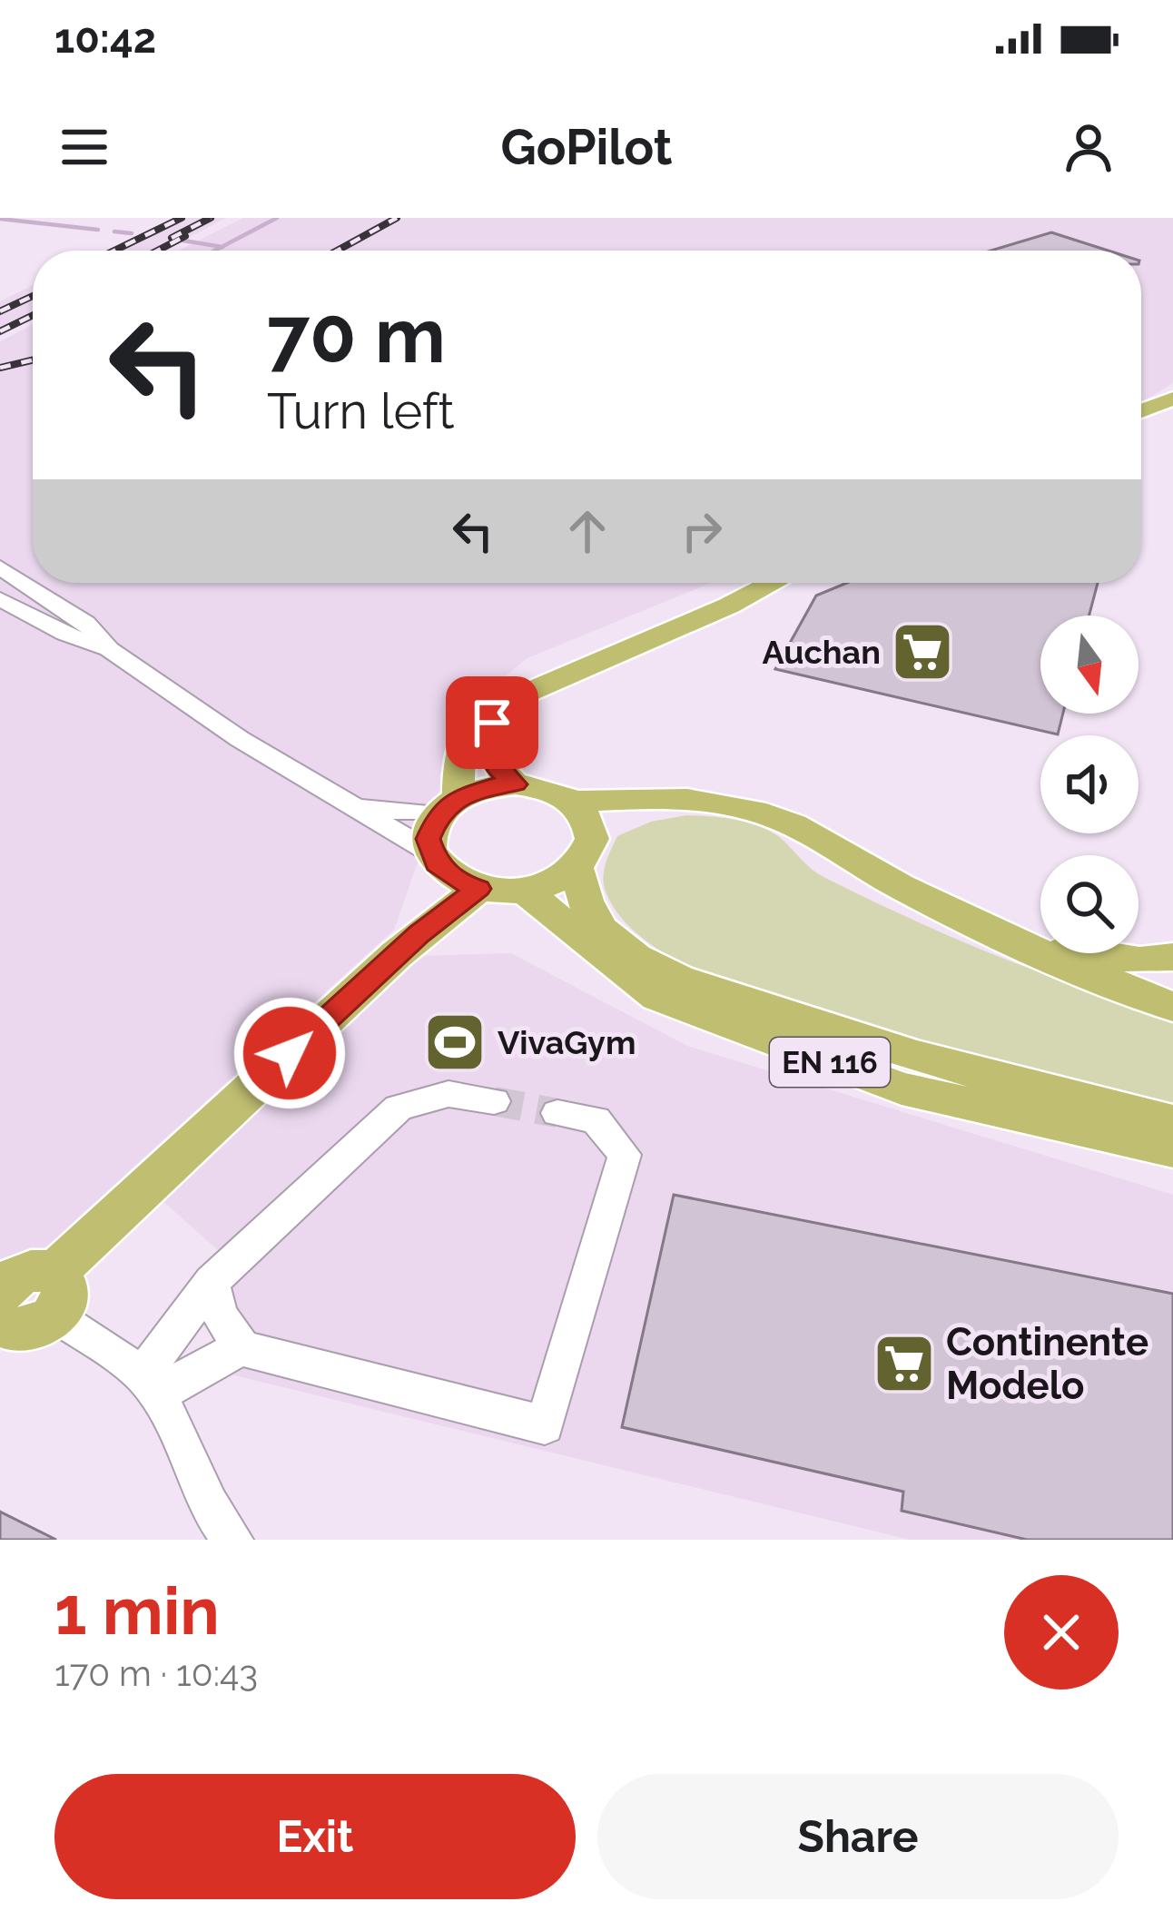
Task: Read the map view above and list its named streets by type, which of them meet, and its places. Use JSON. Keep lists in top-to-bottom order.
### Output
{
  "streets": {
    "main road": ["EN 116"]
  },
  "places": {
    "supermarket": ["Auchan", "Continente Modelo"],
    "sports": ["VivaGym"]
  },
  "north": "bottom",
  "page": {
    "status": "10:42",
    "header": "GoPilot",
    "turn": ["70 m", "Turn left"],
    "heading": ["1 min", "170 m · 10:43"],
    "buttons": ["Exit", "Share"]
  }
}
